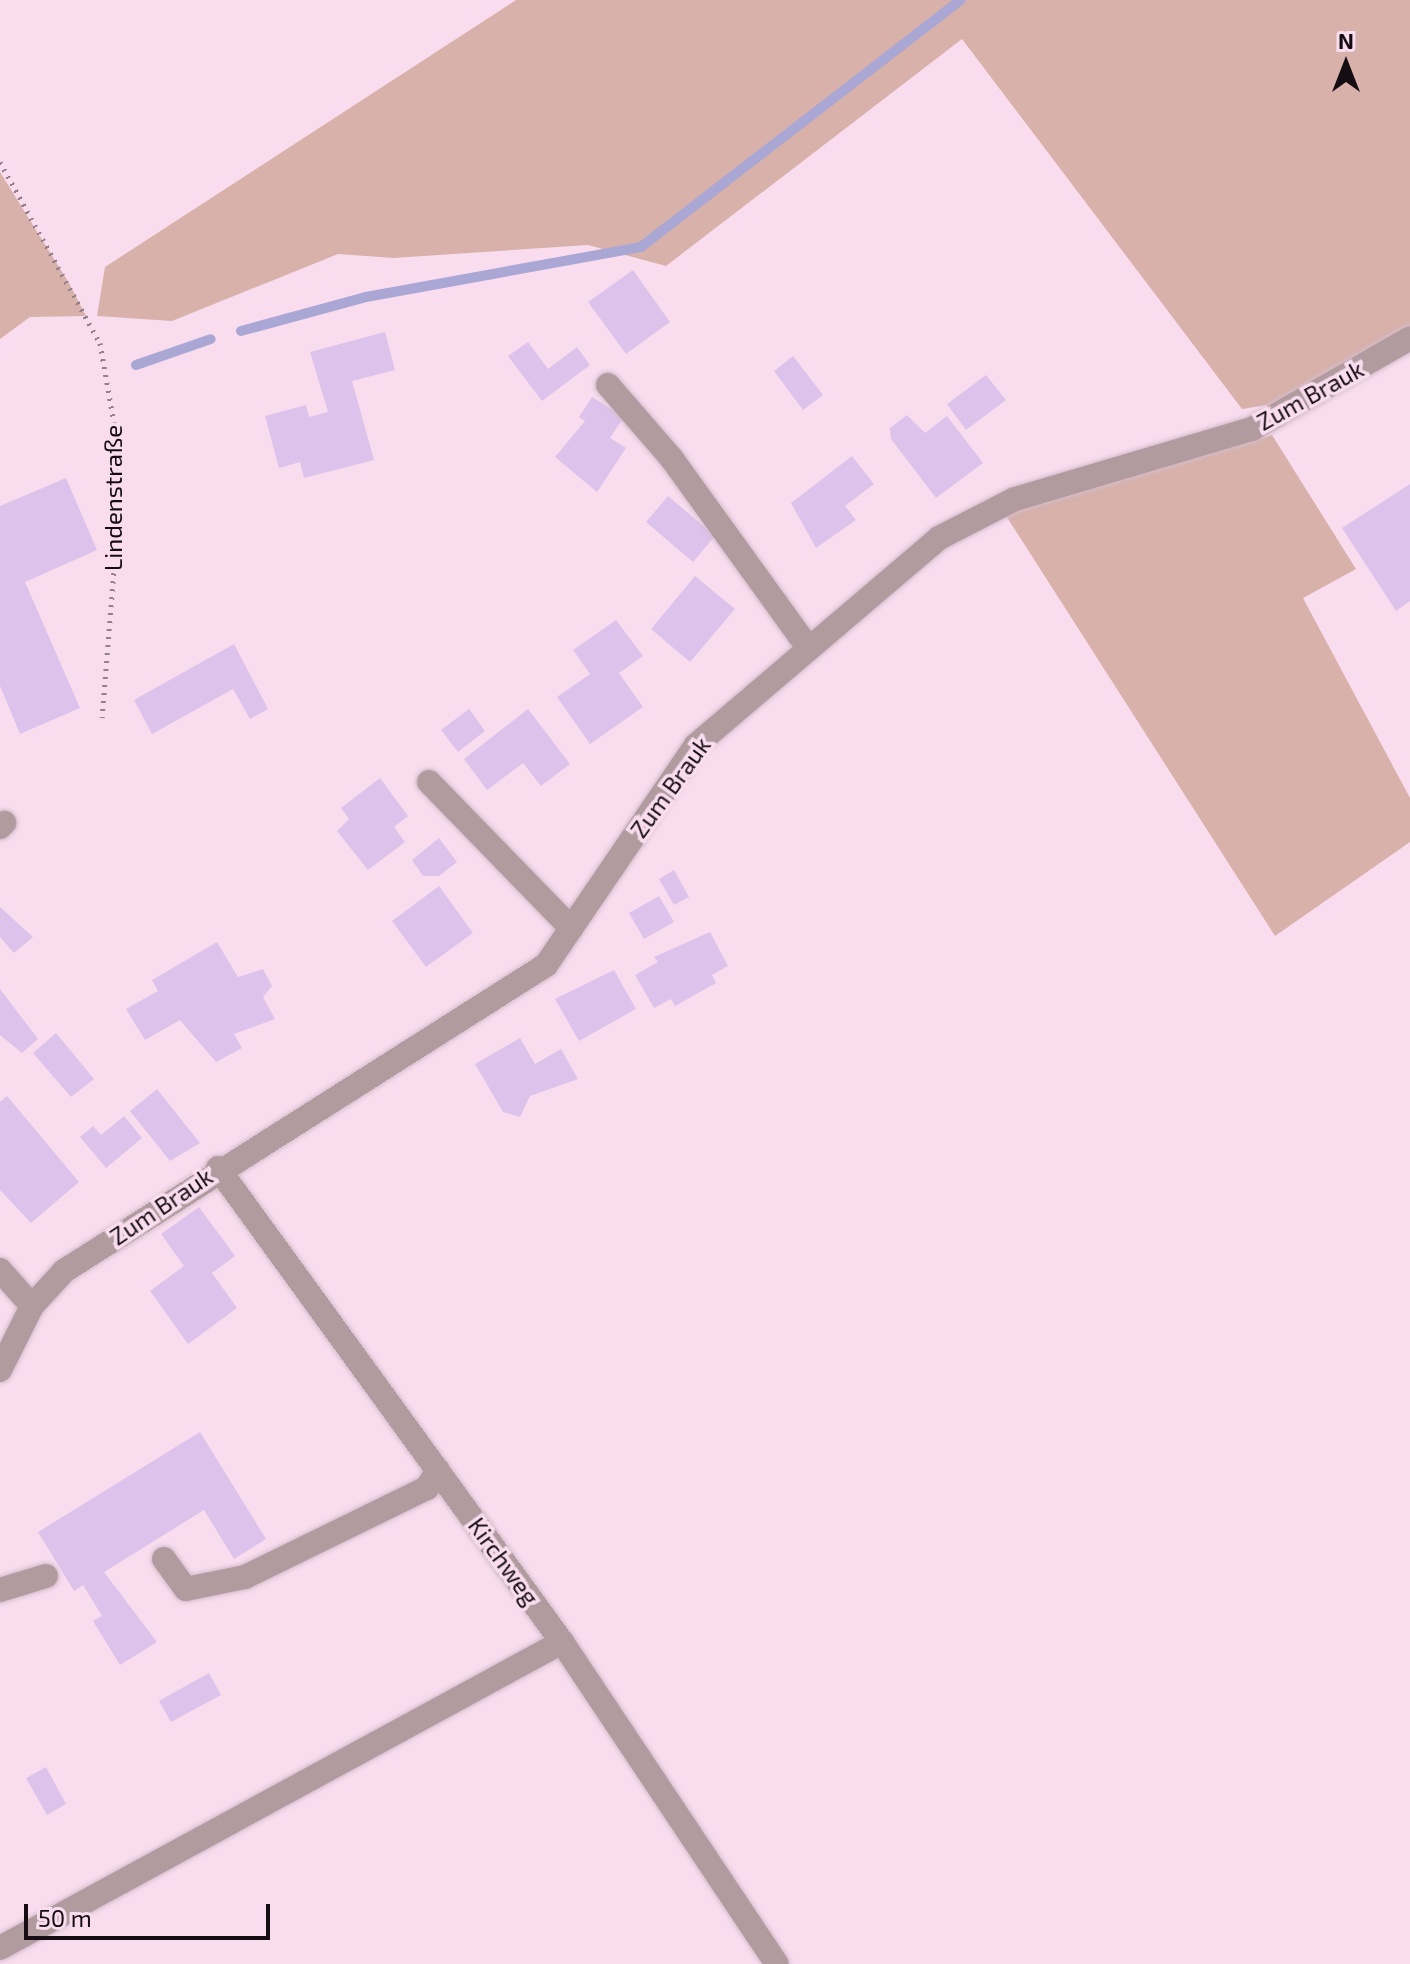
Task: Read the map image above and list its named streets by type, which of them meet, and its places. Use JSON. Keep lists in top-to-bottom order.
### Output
{
  "streets": {
    "street": ["Zum Brauk", "Kirchweg"],
    "path": ["Lindenstraße"]
  },
  "crossings": [
    ["Zum Brauk", "Kirchweg"]
  ],
  "scale_bar": "50 m",
  "north": "top"
}
